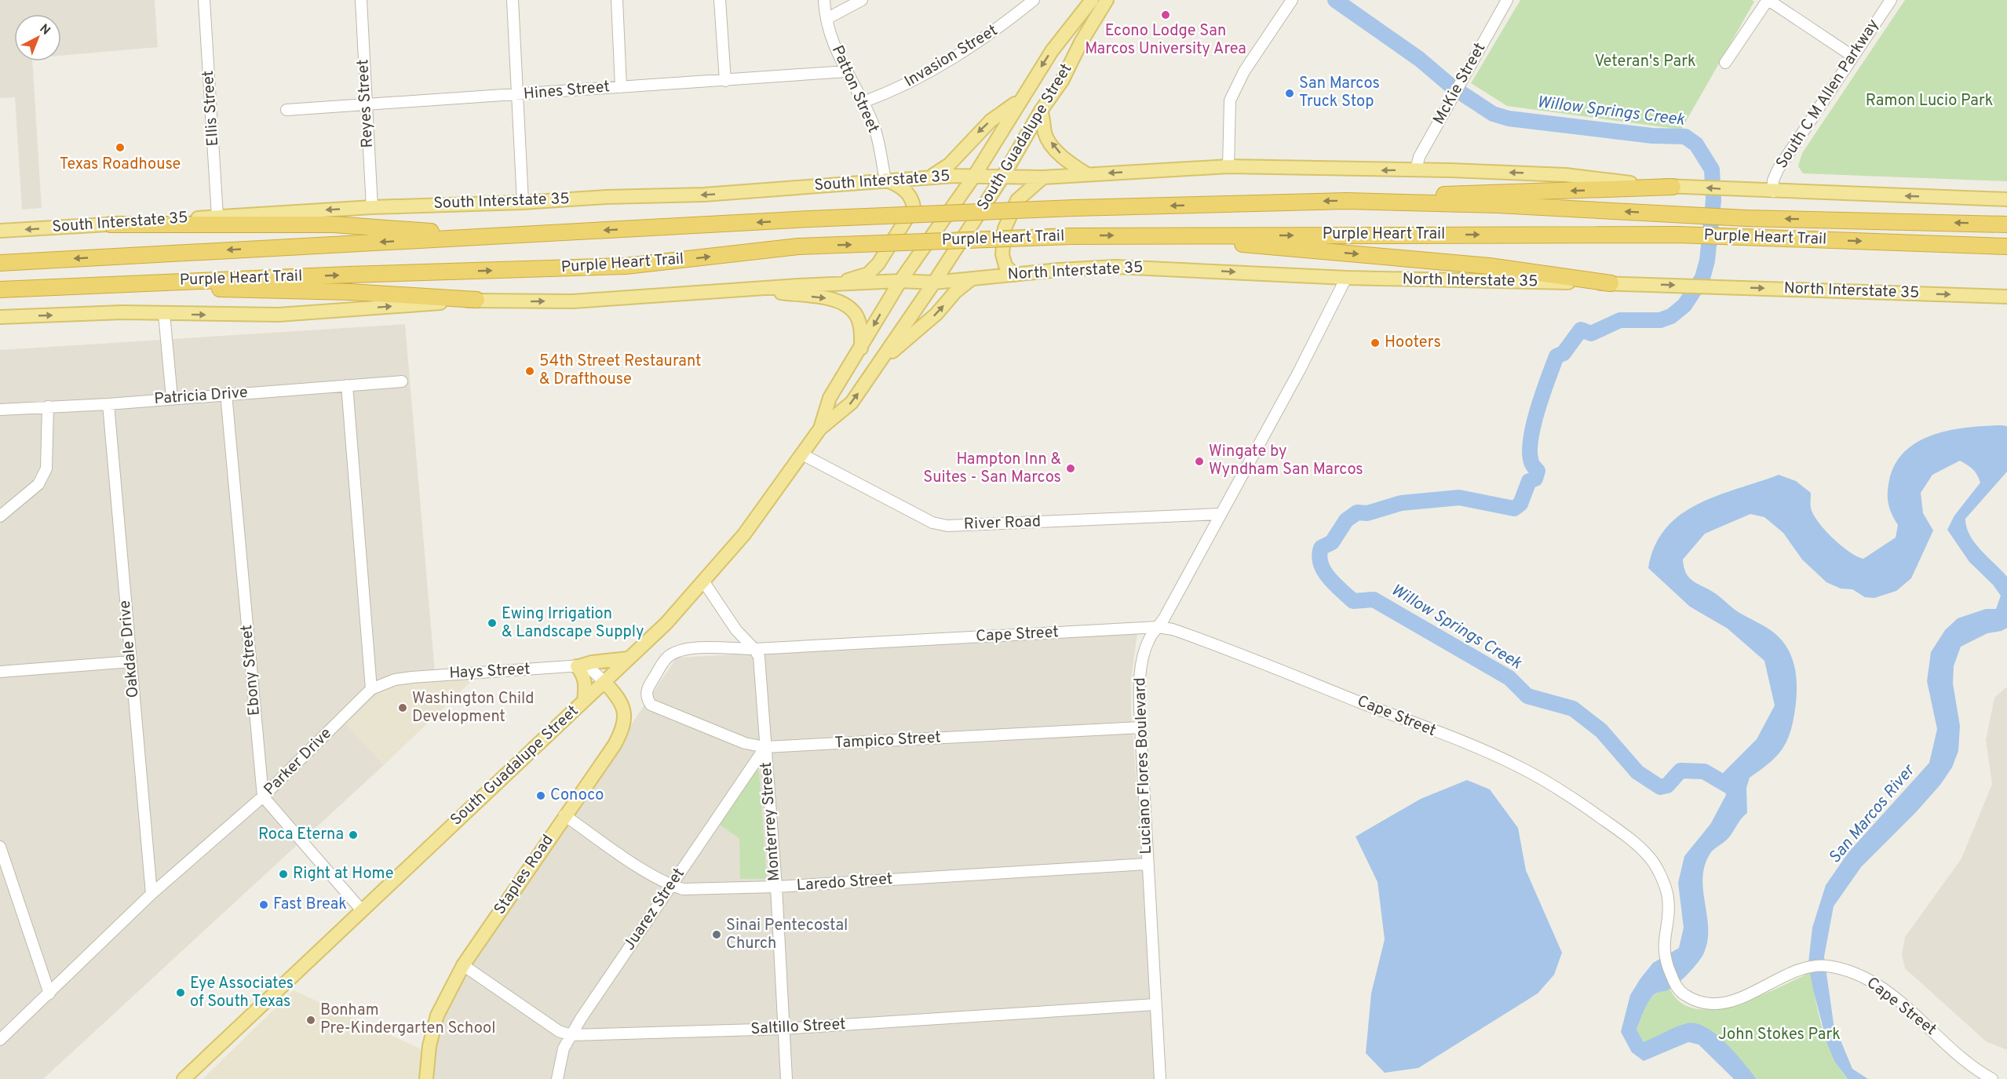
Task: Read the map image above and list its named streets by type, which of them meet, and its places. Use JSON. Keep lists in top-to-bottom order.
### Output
{
  "streets": {
    "highway": ["Purple Heart Trail"],
    "main road": [
      "South Guadalupe Street",
      "South Interstate 35",
      "North Interstate 35",
      "Staples Road"
    ],
    "street": [
      "Invasion Street",
      "McKie Street",
      "Patton Street",
      "Hines Street",
      "South C M Allen Parkway",
      "Reyes Street",
      "Ellis Street",
      "Patricia Drive",
      "River Road",
      "Cape Street",
      "Oakdale Drive",
      "Ebony Street",
      "Hays Street",
      "Tampico Street",
      "Parker Drive",
      "Luciano Flores Boulevard",
      "Monterrey Street",
      "Laredo Street",
      "Juarez Street",
      "Saltillo Street"
    ]
  },
  "crossings": [
    ["Invasion Street", "Patton Street"],
    ["Patton Street", "Hines Street"],
    ["Patton Street", "South Interstate 35"],
    ["Hines Street", "Reyes Street"],
    ["Reyes Street", "South Interstate 35"],
    ["Ellis Street", "South Interstate 35"],
    ["South Guadalupe Street", "South Interstate 35"],
    ["South Guadalupe Street", "North Interstate 35"],
    ["South Guadalupe Street", "River Road"],
    ["South Guadalupe Street", "Monterrey Street"],
    ["South Guadalupe Street", "Staples Road"],
    ["North Interstate 35", "Luciano Flores Boulevard"],
    ["Patricia Drive", "Oakdale Drive"],
    ["Patricia Drive", "Ebony Street"],
    ["River Road", "Luciano Flores Boulevard"],
    ["Cape Street", "Tampico Street"],
    ["Cape Street", "Luciano Flores Boulevard"],
    ["Cape Street", "Monterrey Street"],
    ["Oakdale Drive", "Parker Drive"],
    ["Ebony Street", "Parker Drive"],
    ["Hays Street", "Parker Drive"],
    ["Tampico Street", "Luciano Flores Boulevard"],
    ["Tampico Street", "Monterrey Street"],
    ["Tampico Street", "Juarez Street"],
    ["Luciano Flores Boulevard", "Laredo Street"],
    ["Luciano Flores Boulevard", "Saltillo Street"],
    ["Monterrey Street", "Laredo Street"],
    ["Monterrey Street", "Juarez Street"],
    ["Monterrey Street", "Saltillo Street"],
    ["Staples Road", "Laredo Street"],
    ["Staples Road", "Saltillo Street"],
    ["Laredo Street", "Juarez Street"],
    ["Juarez Street", "Saltillo Street"]
  ],
  "water": ["Willow Springs Creek", "San Marcos River"],
  "parks": ["Veteran's Park", "Ramon Lucio Park", "John Stokes Park"],
  "places": [
    "Econo Lodge San Marcos University Area",
    "San Marcos Truck Stop",
    "Texas Roadhouse",
    "Hooters",
    "54th Street Restaurant & Drafthouse",
    "Wingate by Wyndham San Marcos",
    "Hampton Inn & Suites - San Marcos",
    "Ewing Irrigation & Landscape Supply",
    "Washington Child Development",
    "Conoco",
    "Roca Eterna",
    "Right at Home",
    "Fast Break",
    "Sinai Pentecostal Church",
    "Eye Associates of South Texas",
    "Bonham Pre-Kindergarten School"
  ],
  "north": "top right"
}
